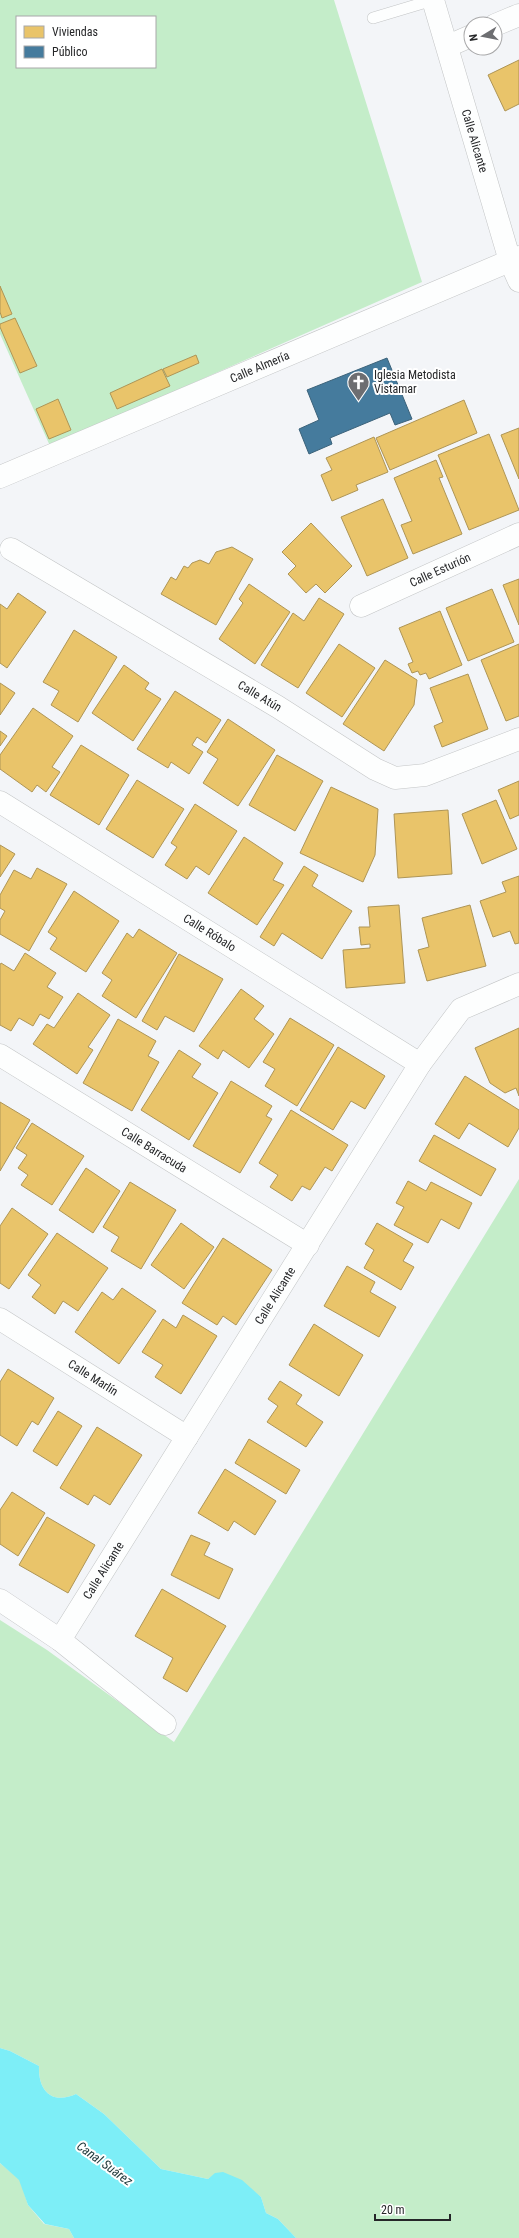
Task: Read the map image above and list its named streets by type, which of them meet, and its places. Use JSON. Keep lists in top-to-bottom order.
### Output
{
  "streets": {
    "street": [
      "Calle Alicante",
      "Calle Almería",
      "Calle Esturión",
      "Calle Atún",
      "Calle Róbalo",
      "Calle Barracuda",
      "Calle Marlín"
    ]
  },
  "crossings": [
    ["Calle Alicante", "Calle Almería"],
    ["Calle Alicante", "Calle Róbalo"],
    ["Calle Alicante", "Calle Barracuda"],
    ["Calle Alicante", "Calle Marlín"]
  ],
  "water": ["Canal Suárez"],
  "places": {
    "church": ["Iglesia Metodista Vistamar"]
  },
  "legend": ["Viviendas", "Público"],
  "scale_bar": "20 m",
  "north": "left"
}
